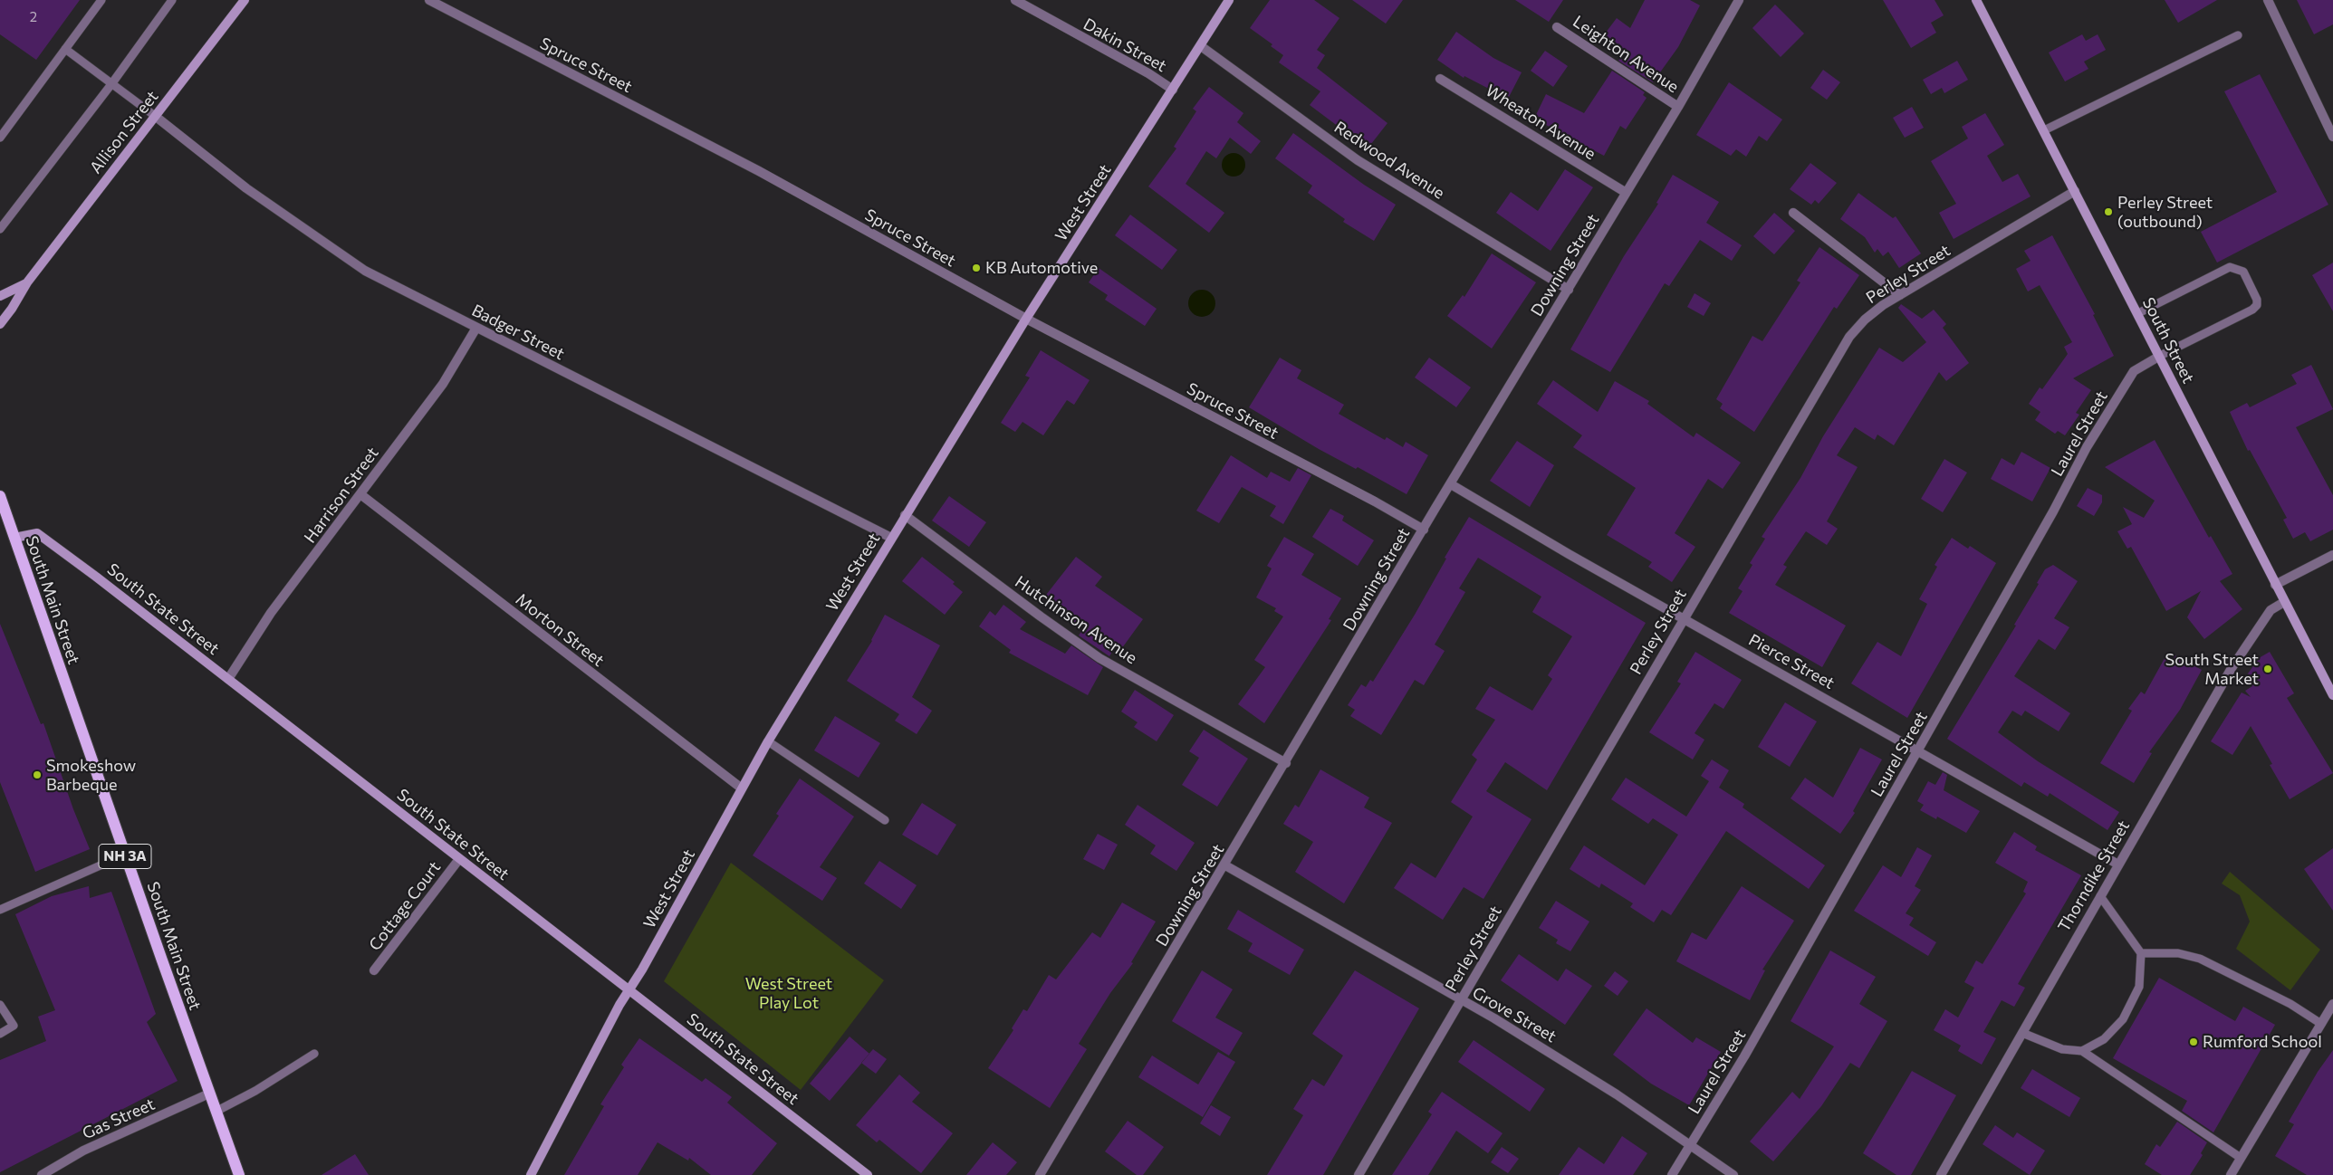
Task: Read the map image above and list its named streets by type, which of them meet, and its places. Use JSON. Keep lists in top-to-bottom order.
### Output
{
  "streets": {
    "main road": ["South Main Street", "NH 3A"],
    "street": [
      "Dakin Street",
      "Leighton Avenue",
      "Spruce Street",
      "Wheaton Avenue",
      "Allison Street",
      "Redwood Avenue",
      "West Street",
      "Downing Street",
      "Perley Street",
      "Badger Street",
      "South Street",
      "Laurel Street",
      "Harrison Street",
      "South State Street",
      "Hutchinson Avenue",
      "Morton Street",
      "Pierce Street",
      "Thorndike Street",
      "Cottage Court",
      "Grove Street",
      "Gas Street"
    ]
  },
  "crossings": [
    ["Dakin Street", "West Street"],
    ["Leighton Avenue", "Downing Street"],
    ["Spruce Street", "West Street"],
    ["Spruce Street", "Downing Street"],
    ["Wheaton Avenue", "Downing Street"],
    ["Allison Street", "Badger Street"],
    ["Redwood Avenue", "West Street"],
    ["Redwood Avenue", "Downing Street"],
    ["West Street", "Badger Street"],
    ["West Street", "South State Street"],
    ["West Street", "Hutchinson Avenue"],
    ["West Street", "Morton Street"],
    ["Downing Street", "Hutchinson Avenue"],
    ["Downing Street", "Pierce Street"],
    ["Downing Street", "Grove Street"],
    ["Perley Street", "South Street"],
    ["Perley Street", "Pierce Street"],
    ["Perley Street", "Grove Street"],
    ["Badger Street", "Harrison Street"],
    ["South Street", "Laurel Street"],
    ["South Street", "Thorndike Street"],
    ["Laurel Street", "Pierce Street"],
    ["Laurel Street", "Grove Street"],
    ["Harrison Street", "South State Street"],
    ["Harrison Street", "Morton Street"],
    ["South Main Street", "South State Street"],
    ["South Main Street", "Gas Street"],
    ["South State Street", "Cottage Court"],
    ["Pierce Street", "Thorndike Street"]
  ],
  "parks": ["West Street Play Lot"],
  "places": [
    "Perley Street (outbound)",
    "KB Automotive",
    "South Street Market",
    "Smokeshow Barbeque",
    "Rumford School"
  ],
  "house_numbers": ["2"]
}
